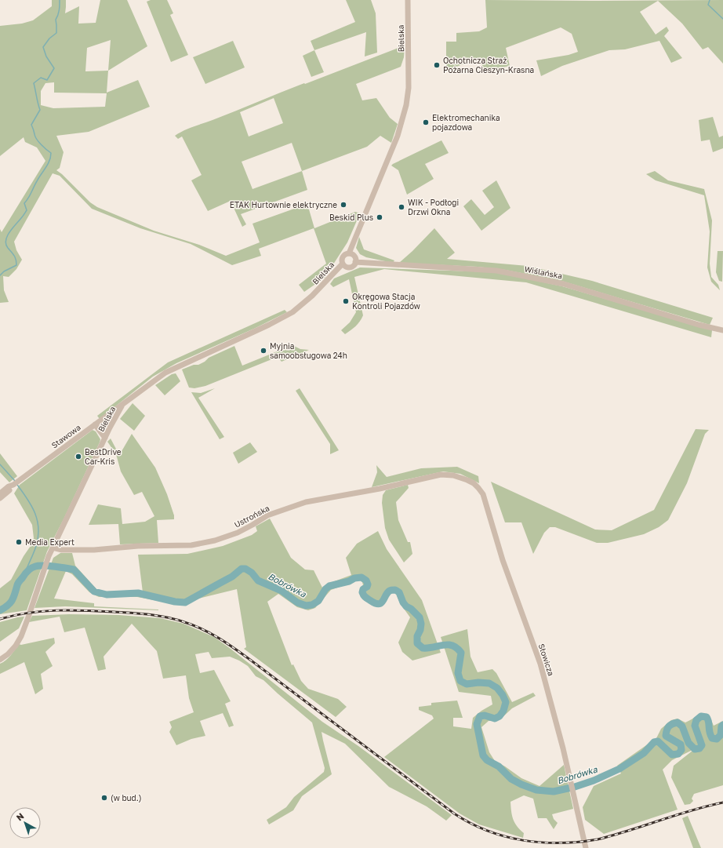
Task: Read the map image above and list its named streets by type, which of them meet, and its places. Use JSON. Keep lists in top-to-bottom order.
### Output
{
  "streets": {
    "street": [
      "Bielska",
      "Wiślańska",
      "Stawowa",
      "Ustrońska",
      "Słowicza"
    ]
  },
  "crossings": [
    ["Bielska", "Wiślańska"],
    ["Bielska", "Stawowa"],
    ["Bielska", "Ustrońska"],
    ["Ustrońska", "Słowicza"]
  ],
  "water": ["Bobrówka"],
  "places": [
    "Ochotnicza Straż Pożarna Cieszyn-Krasna",
    "Elektromechanika pojazdowa",
    "ETAK Hurtownie elektryczne",
    "WIK - Podłogi Drzwi Okna",
    "Beskid Plus",
    "Okręgowa Stacja Kontroli Pojazdów",
    "Myjnia samoobsługowa 24h",
    "BestDrive Car-Kris",
    "Media Expert",
    "(w bud.)"
  ],
  "north": "top left"
}
